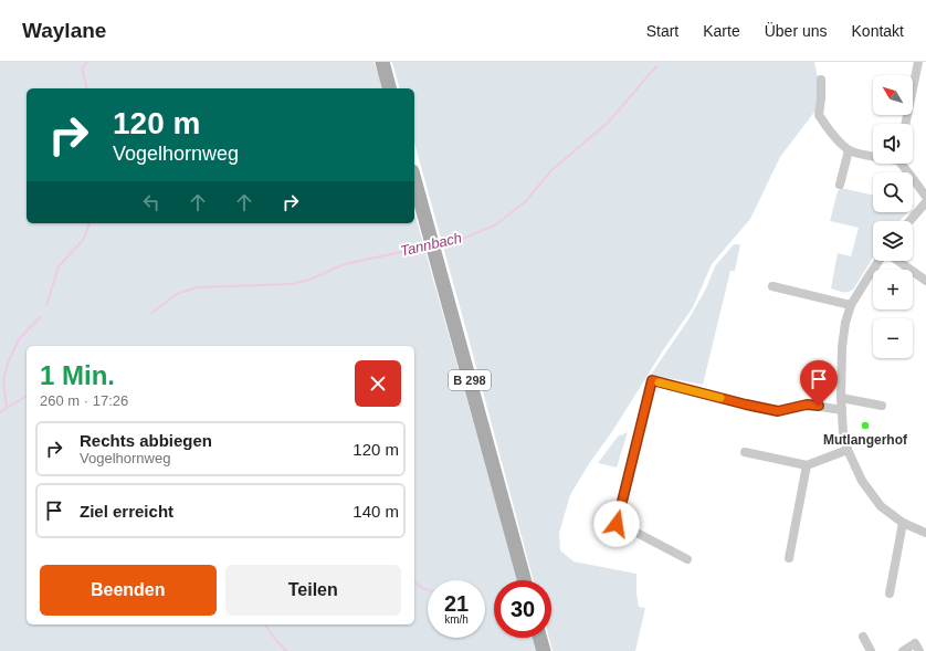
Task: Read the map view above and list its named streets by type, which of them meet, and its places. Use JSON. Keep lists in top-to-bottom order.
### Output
{
  "streets": {
    "main road": ["B 298"]
  },
  "water": ["Tannbach"],
  "places": ["Mutlangerhof"],
  "north": "top left",
  "page": {
    "header": "Waylane",
    "nav": [
      "Start",
      "Karte",
      "Über uns",
      "Kontakt"
    ],
    "map_buttons": ["+", "−"],
    "turn": ["120 m", "Vogelhornweg"],
    "heading": ["1 Min.", "260 m · 17:26"],
    "list": [
      {
        "name": "Rechts abbiegen",
        "note": "Vogelhornweg",
        "value": "120 m"
      },
      {
        "name": "Ziel erreicht",
        "value": "140 m"
      }
    ],
    "buttons": ["Beenden", "Teilen"],
    "speed": "21 km/h",
    "limit": "30"
  }
}
